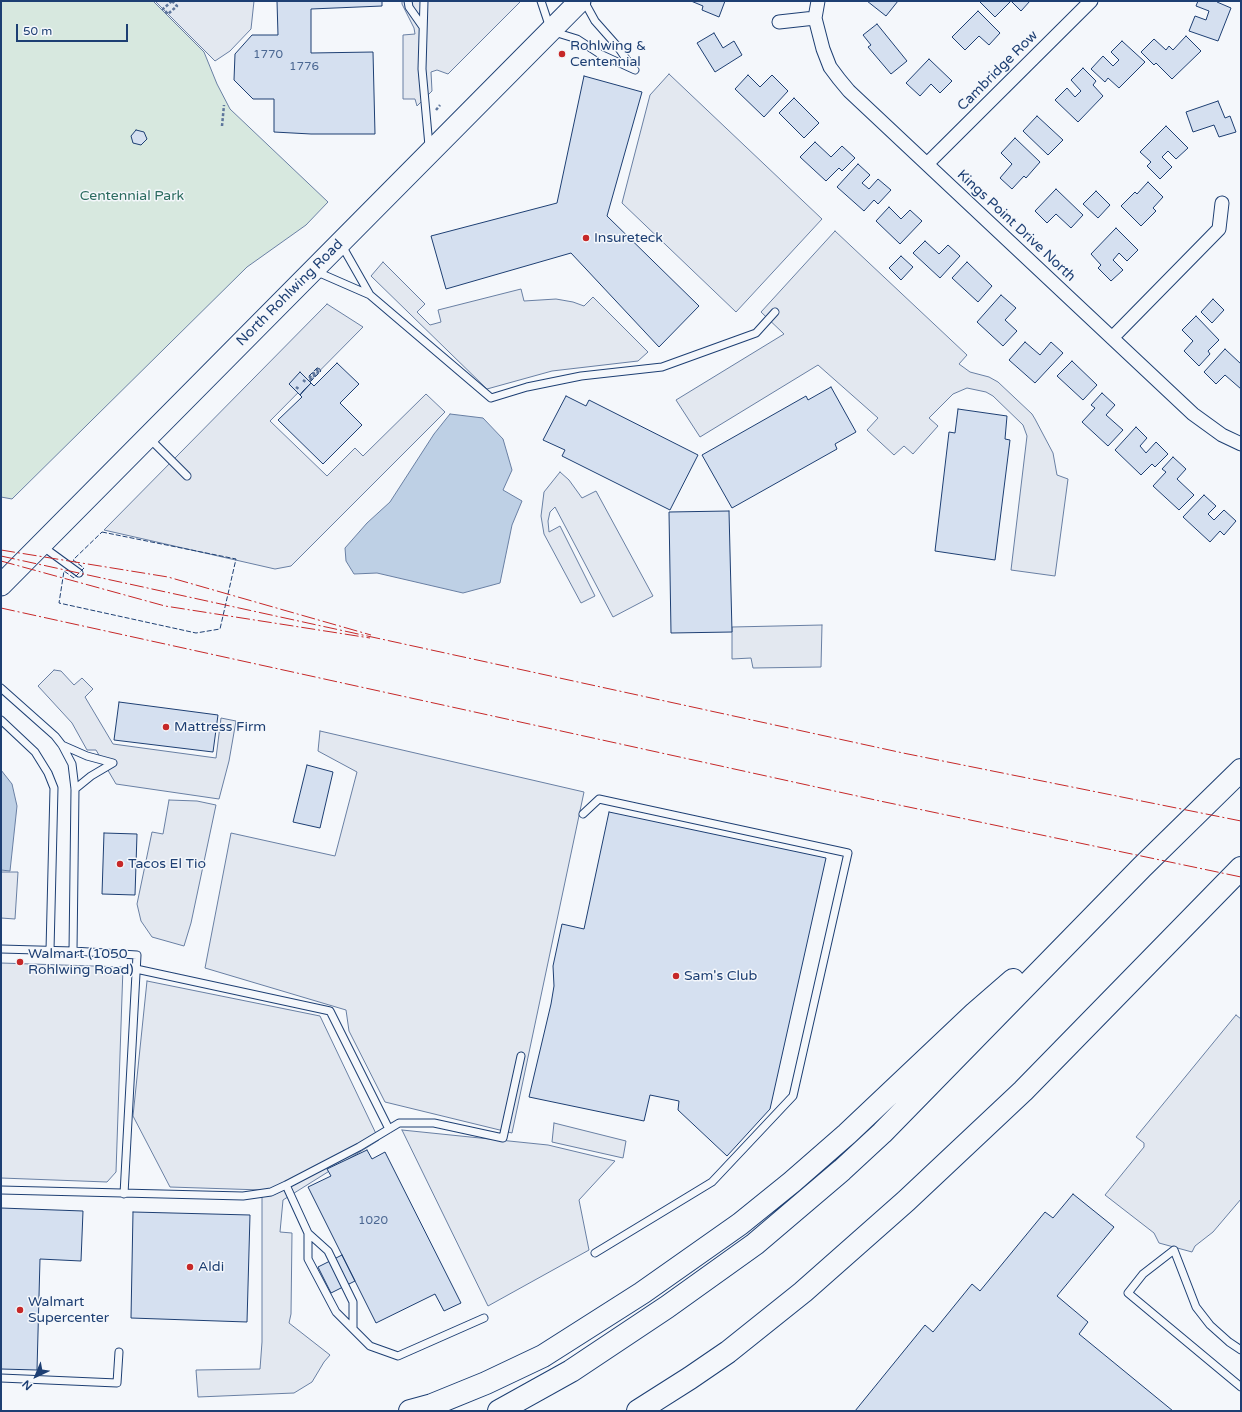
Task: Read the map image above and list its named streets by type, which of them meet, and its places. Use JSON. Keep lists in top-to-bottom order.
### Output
{
  "streets": {
    "main road": ["North Rohlwing Road"],
    "street": ["Cambridge Row", "Kings Point Drive North"]
  },
  "crossings": [
    ["Cambridge Row", "Kings Point Drive North"]
  ],
  "parks": ["Centennial Park"],
  "places": [
    "Rohlwing & Centennial",
    "Insureteck",
    "Mattress Firm",
    "Tacos El Tio",
    "Walmart (1050 Rohlwing Road)",
    "Sam's Club",
    "Aldi",
    "Walmart Supercenter"
  ],
  "house_numbers": ["1770", "1776", "1020"],
  "scale_bar": "50 m",
  "north": "bottom left"
}
